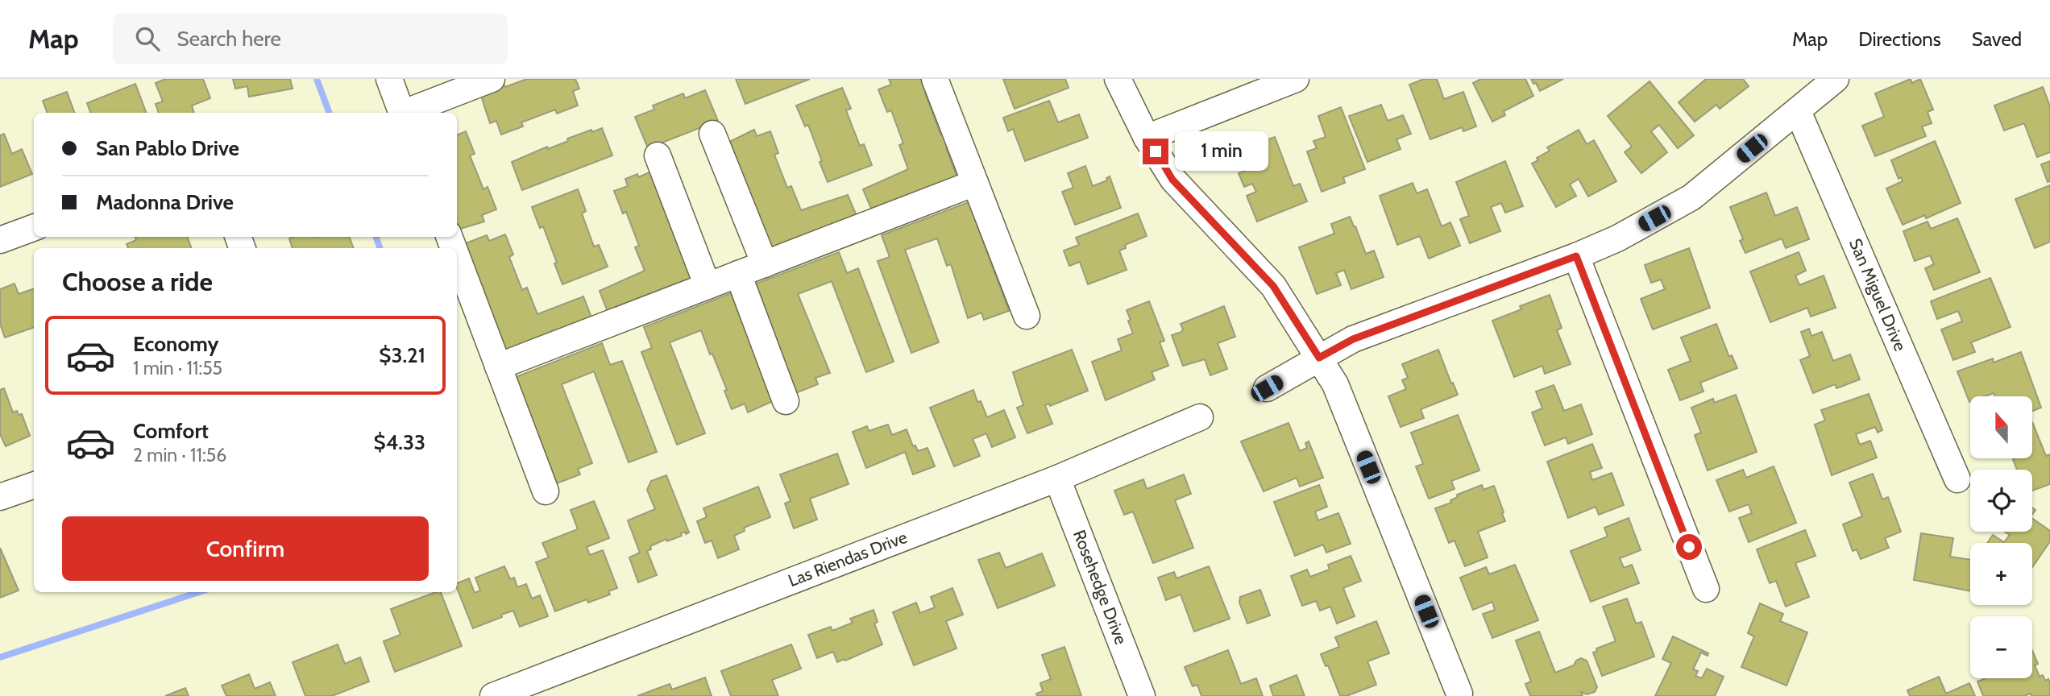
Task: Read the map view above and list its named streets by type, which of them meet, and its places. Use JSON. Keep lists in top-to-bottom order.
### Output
{
  "streets": {
    "street": ["San Miguel Drive", "Las Riendas Drive", "Rosehedge Drive"]
  },
  "crossings": [
    ["Las Riendas Drive", "Rosehedge Drive"]
  ],
  "north": "top",
  "page": {
    "header": "Map",
    "search": "Search here",
    "nav": ["Map", "Directions", "Saved"],
    "banner": ["San Pablo Drive", "Madonna Drive"],
    "bubble": "1 min",
    "heading": "Choose a ride",
    "list": [
      {
        "name": "Economy",
        "note": "1 min · 11:55",
        "value": "$3.21"
      },
      {
        "name": "Comfort",
        "note": "2 min · 11:56",
        "value": "$4.33"
      }
    ],
    "map_buttons": ["+", "−"],
    "buttons": "Confirm"
  }
}
